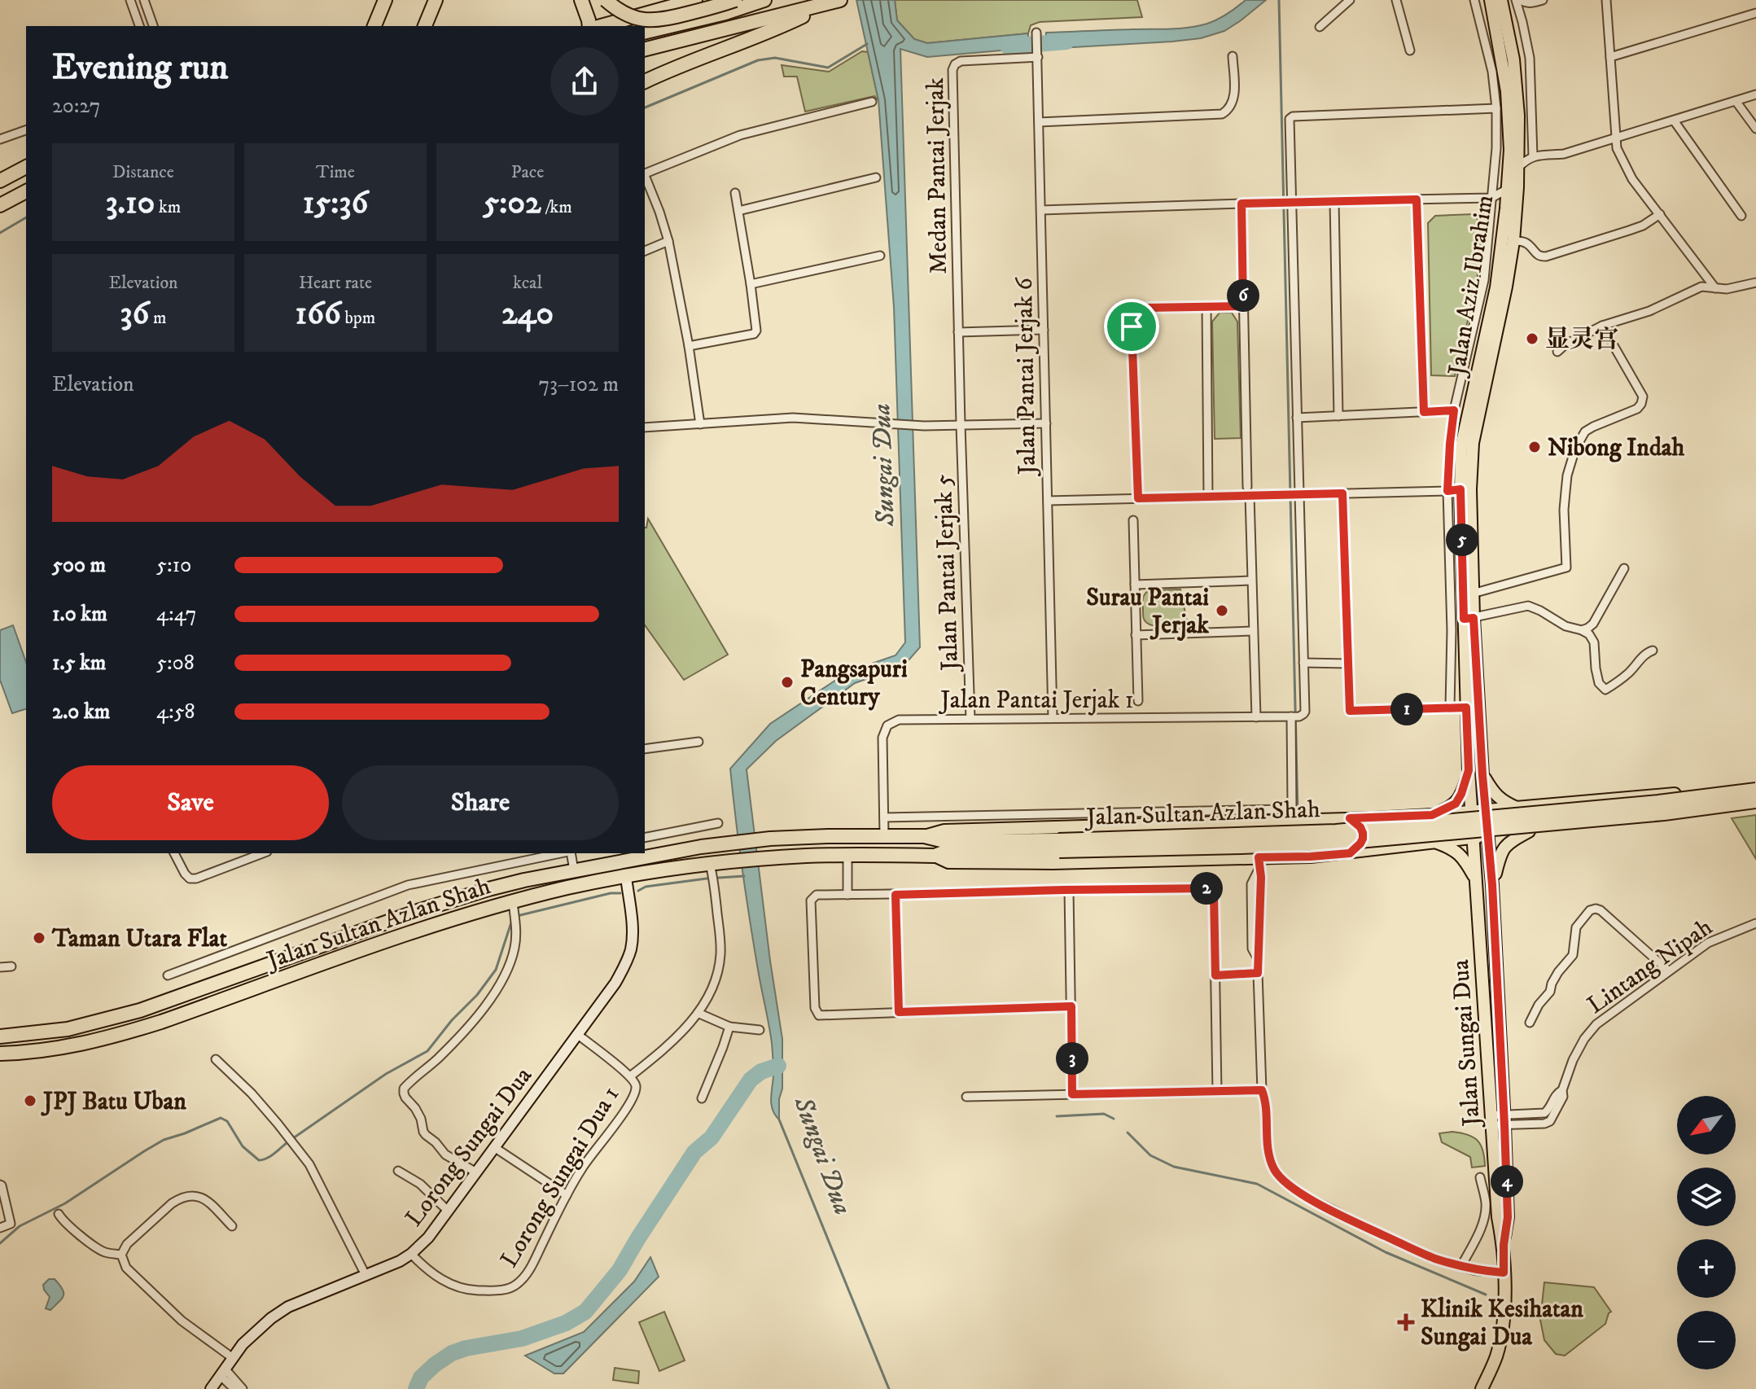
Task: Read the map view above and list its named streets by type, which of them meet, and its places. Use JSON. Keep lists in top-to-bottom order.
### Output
{
  "streets": {
    "highway": ["Jalan Sultan Azlan Shah"],
    "main road": ["Jalan Aziz Ibrahim", "Jalan Sungai Dua"],
    "street": [
      "Medan Pantai Jerjak",
      "Jalan Pantai Jerjak 6",
      "Jalan Pantai Jerjak 5",
      "Jalan Pantai Jerjak 1",
      "Lintang Nipah",
      "Lorong Sungai Dua",
      "Lorong Sungai Dua 1"
    ]
  },
  "crossings": [
    ["Medan Pantai Jerjak", "Jalan Pantai Jerjak 6"],
    ["Medan Pantai Jerjak", "Jalan Pantai Jerjak 5"],
    ["Jalan Aziz Ibrahim", "Jalan Sultan Azlan Shah"],
    ["Jalan Aziz Ibrahim", "Jalan Sungai Dua"],
    ["Jalan Pantai Jerjak 6", "Jalan Pantai Jerjak 1"],
    ["Jalan Pantai Jerjak 5", "Jalan Pantai Jerjak 1"],
    ["Jalan Pantai Jerjak 1", "Jalan Sultan Azlan Shah"],
    ["Jalan Sultan Azlan Shah", "Jalan Sungai Dua"],
    ["Jalan Sultan Azlan Shah", "Lorong Sungai Dua"],
    ["Jalan Sultan Azlan Shah", "Lorong Sungai Dua 1"],
    ["Lintang Nipah", "Jalan Sungai Dua"],
    ["Lorong Sungai Dua", "Lorong Sungai Dua 1"]
  ],
  "water": ["Sungai Dua"],
  "places": {
    "other": [
      "显灵宫",
      "Nibong Indah",
      "Surau Pantai Jerjak",
      "Pangsapuri Century",
      "Taman Utara Flat",
      "JPJ Batu Uban"
    ],
    "health": ["Klinik Kesihatan Sungai Dua"]
  },
  "north": "bottom left",
  "page": {
    "heading": ["Evening run", "20:27"],
    "stats": [
      ["Distance", "3.10 km"],
      ["Time", "15:36"],
      ["Pace", "5:02 /km"],
      ["Elevation", "36 m"],
      ["Heart rate", "166 bpm"],
      ["kcal", "240"]
    ],
    "pins": [
      "6",
      "5",
      "1",
      "2",
      "3",
      "4"
    ],
    "chart": ["Elevation", "73–102 m"],
    "list": [
      {
        "name": "500 m",
        "note": "5:10"
      },
      {
        "name": "1.0 km",
        "note": "4:47"
      },
      {
        "name": "1.5 km",
        "note": "5:08"
      },
      {
        "name": "2.0 km",
        "note": "4:58"
      }
    ],
    "buttons": ["Save", "Share"],
    "map_buttons": ["+", "−"]
  }
}
